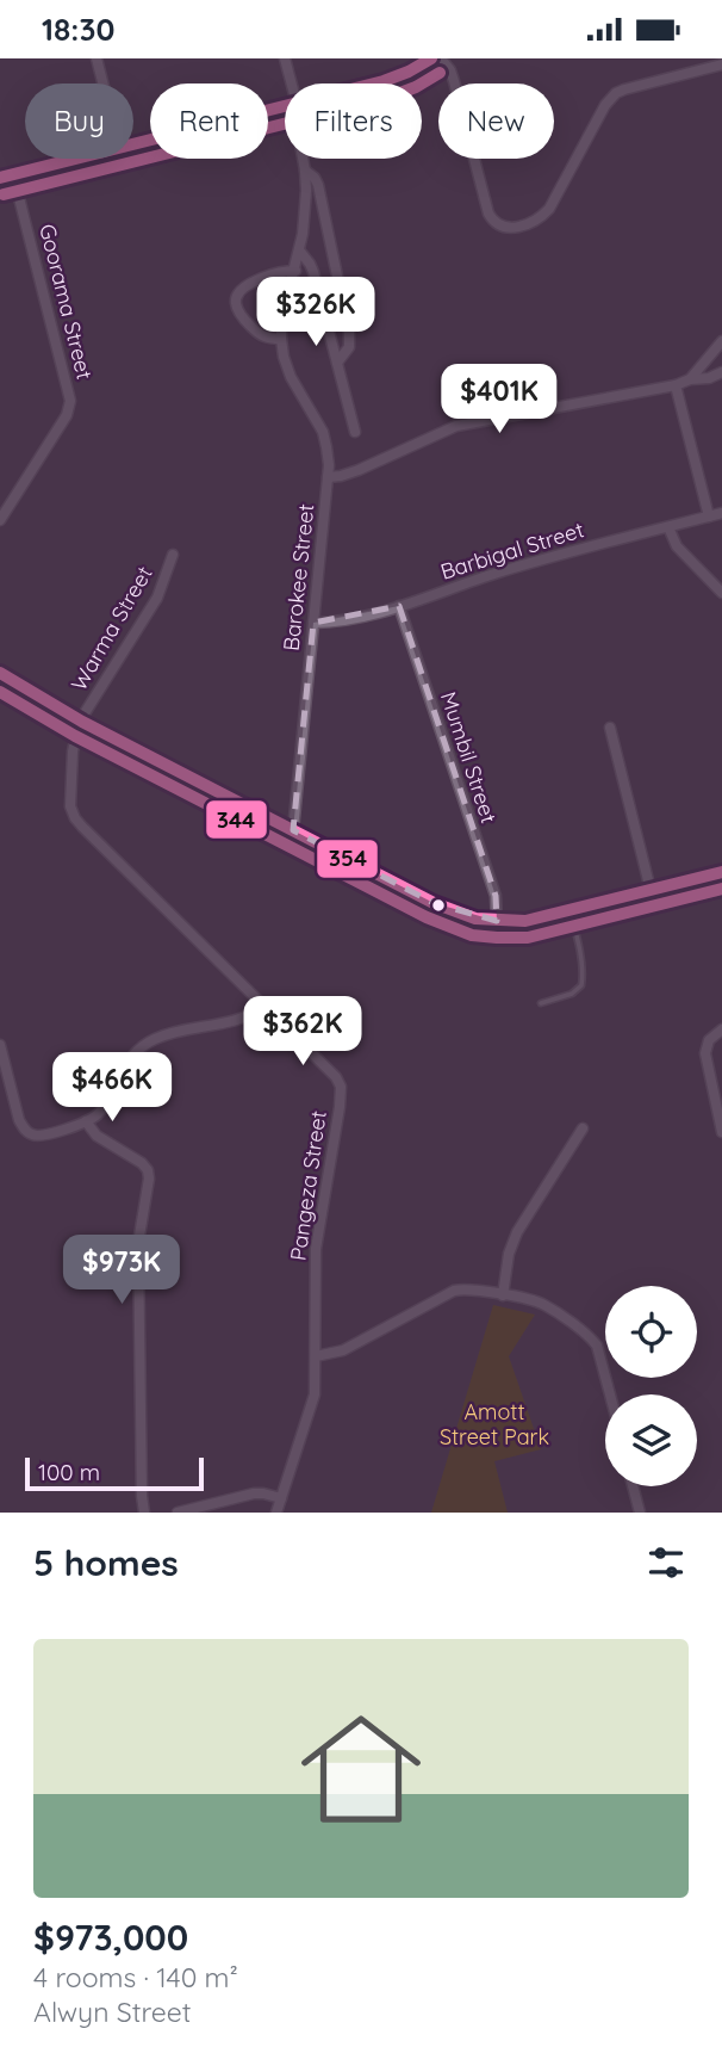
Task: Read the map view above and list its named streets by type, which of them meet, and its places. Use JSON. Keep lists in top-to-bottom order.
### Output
{
  "streets": {
    "street": [
      "Goorama Street",
      "Barbigal Street",
      "Barokee Street",
      "Warma Street",
      "Mumbil Street",
      "Pangeza Street"
    ]
  },
  "crossings": [
    ["Barbigal Street", "Barokee Street"],
    ["Barbigal Street", "Mumbil Street"],
    ["Warma Street", "Pangeza Street"]
  ],
  "parks": ["Amott Street Park"],
  "lines": ["transit line 354", "transit line 344"],
  "scale_bar": "100 m",
  "page": {
    "status": "18:30",
    "chip": [
      "Buy",
      "Rent",
      "Filters",
      "New"
    ],
    "price": [
      "$326K",
      "$401K",
      "$362K",
      "$466K",
      "$973K"
    ],
    "scale": "100 m",
    "heading": "5 homes",
    "list": [
      {
        "name": "$973,000",
        "note": "4 rooms · 140 m² · Alwyn Street"
      }
    ]
  }
}
